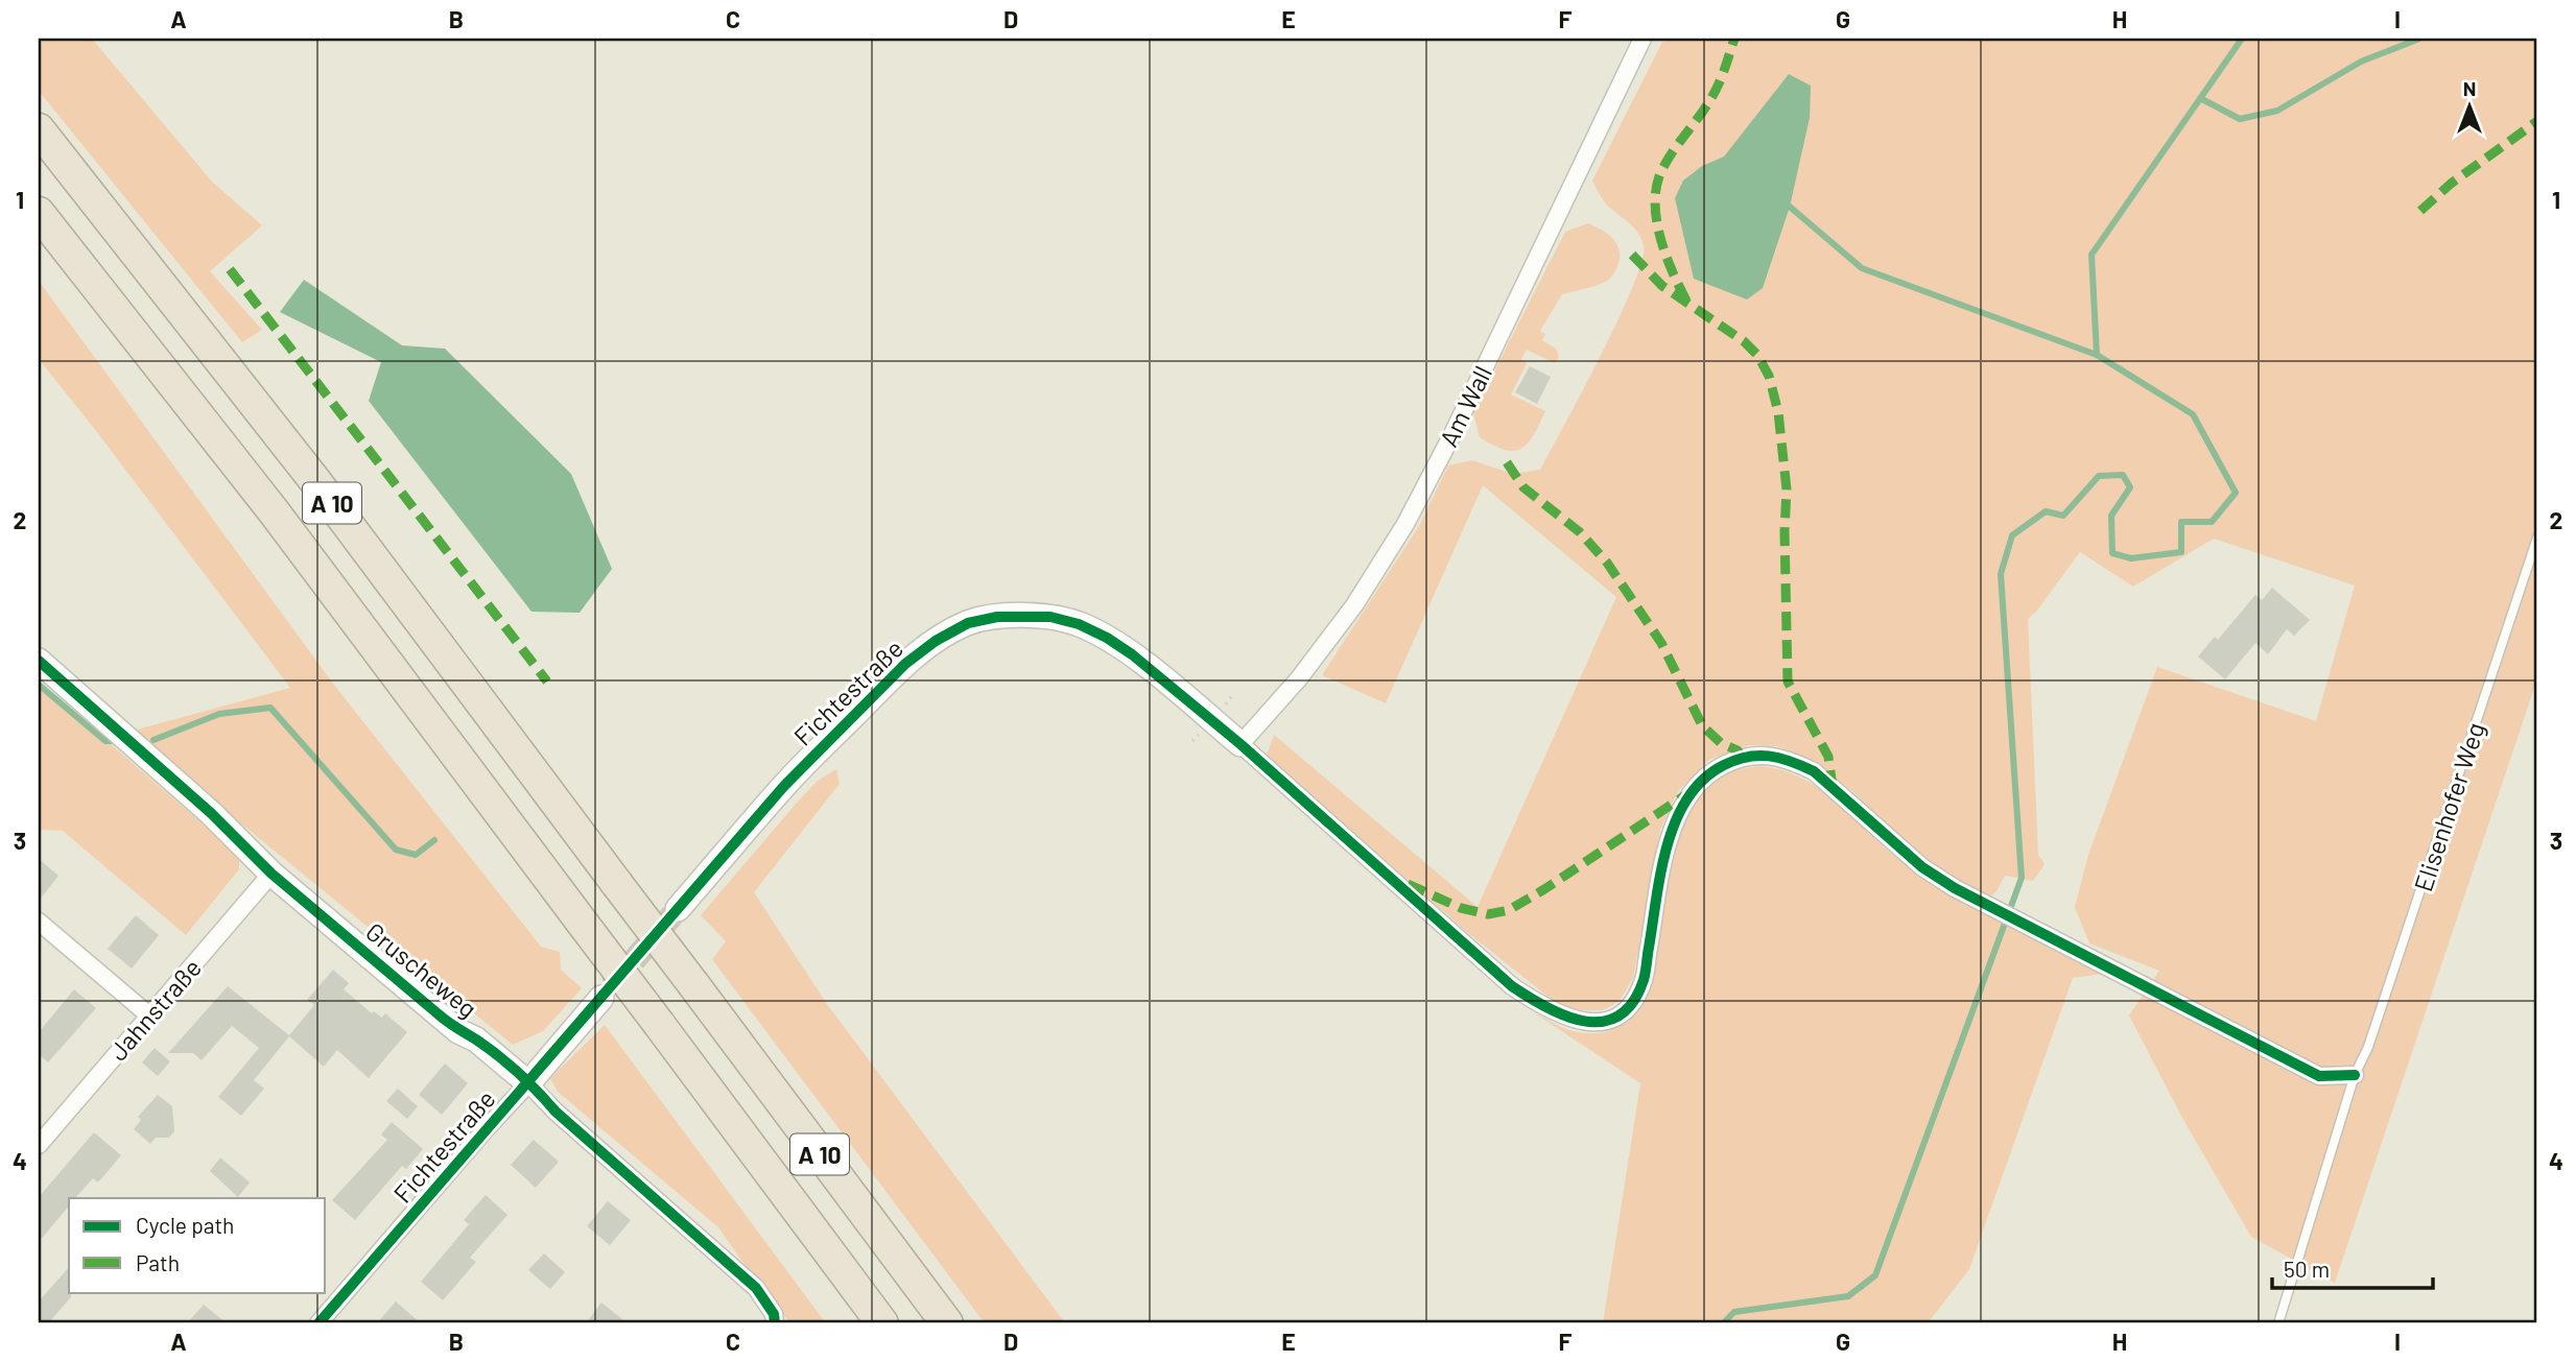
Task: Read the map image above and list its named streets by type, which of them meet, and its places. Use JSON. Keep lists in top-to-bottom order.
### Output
{
  "streets": {
    "highway": ["A 10"],
    "street": [
      "Am Wall",
      "Fichtestraße",
      "Gruscheweg",
      "Jahnstraße"
    ],
    "lane": ["Elisenhofer Weg"]
  },
  "crossings": [
    ["Am Wall", "Fichtestraße"],
    ["Fichtestraße", "Gruscheweg"],
    ["Gruscheweg", "Jahnstraße"]
  ],
  "legend": ["Cycle path", "Path"],
  "scale_bar": "50 m",
  "north": "top",
  "grid": {
    "columns": [
      "A",
      "B",
      "C",
      "D",
      "E",
      "F",
      "G",
      "H",
      "I"
    ],
    "rows": [
      "1",
      "2",
      "3",
      "4"
    ]
  }
}
